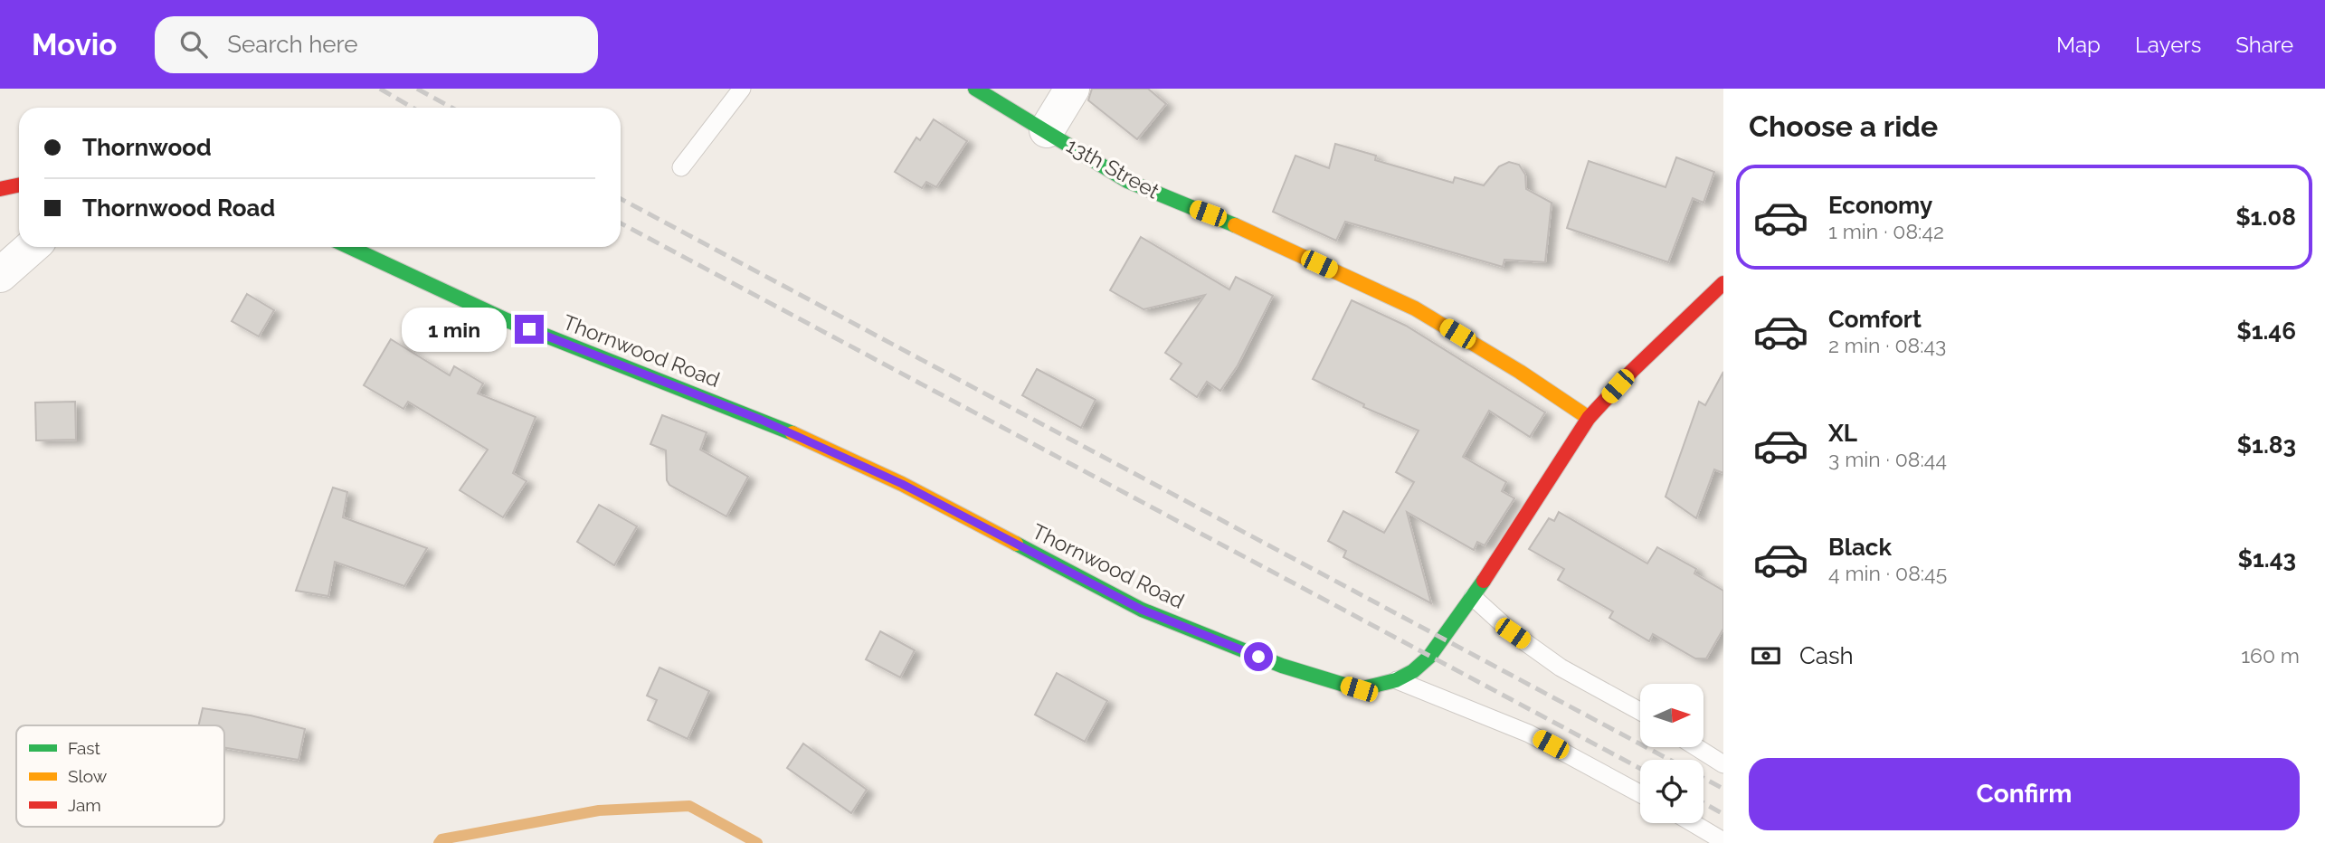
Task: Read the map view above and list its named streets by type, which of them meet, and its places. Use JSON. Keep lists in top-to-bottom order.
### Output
{
  "streets": {
    "street": ["13th Street", "Thornwood Road"]
  },
  "crossings": [
    ["13th Street", "Thornwood Road"]
  ],
  "legend": ["Fast", "Slow", "Jam"],
  "north": "right",
  "page": {
    "header": "Movio",
    "search": "Search here",
    "nav": ["Map", "Layers", "Share"],
    "heading": "Choose a ride",
    "banner": ["Thornwood", "Thornwood Road"],
    "list": [
      {
        "name": "Economy",
        "note": "1 min · 08:42",
        "value": "$1.08"
      },
      {
        "name": "Comfort",
        "note": "2 min · 08:43",
        "value": "$1.46"
      },
      {
        "name": "XL",
        "note": "3 min · 08:44",
        "value": "$1.83"
      },
      {
        "name": "Black",
        "note": "4 min · 08:45",
        "value": "$1.43"
      }
    ],
    "bubble": "1 min",
    "pay": ["Cash", "160 m"],
    "buttons": "Confirm"
  }
}
